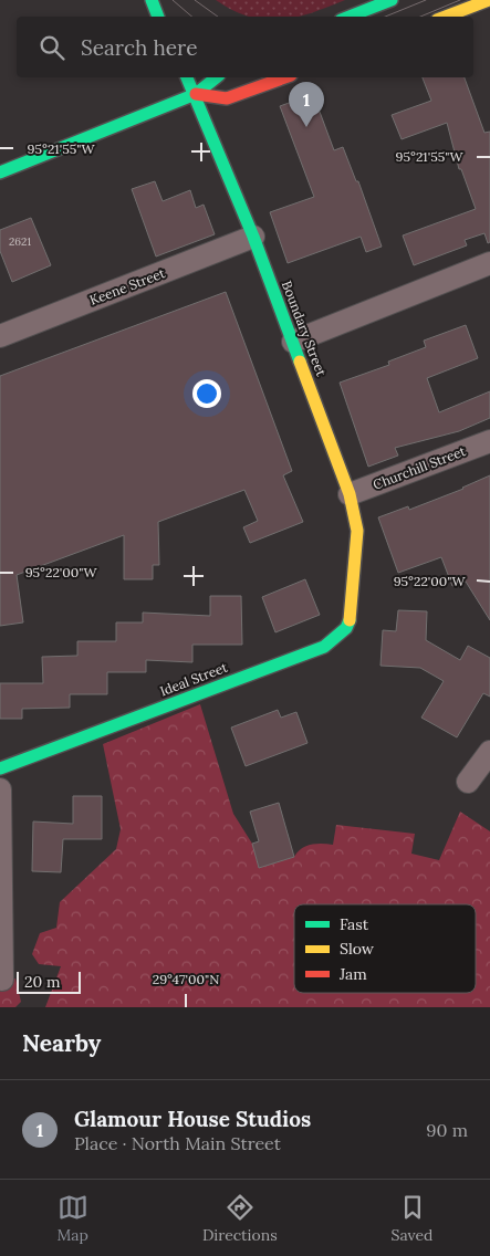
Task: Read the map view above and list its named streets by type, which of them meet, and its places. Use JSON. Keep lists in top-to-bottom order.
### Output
{
  "streets": {
    "street": [
      "Keene Street",
      "Boundary Street",
      "Churchill Street",
      "Ideal Street"
    ]
  },
  "crossings": [
    ["Keene Street", "Boundary Street"],
    ["Boundary Street", "Churchill Street"],
    ["Boundary Street", "Ideal Street"]
  ],
  "house_numbers": ["2621"],
  "legend": ["Fast", "Slow", "Jam"],
  "scale_bar": "20 m",
  "page": {
    "search": "Search here",
    "pins": "1",
    "scale": "20 m",
    "heading": "Nearby",
    "list": [
      {
        "mark": "1",
        "name": "Glamour House Studios",
        "note": "Place · North Main Street",
        "value": "90 m"
      }
    ],
    "nav": ["Map", "Directions", "Saved"]
  },
  "coordinates": ["95°21'55\"W", "95°22'00\"W", "29°47'00\"N"]
}
